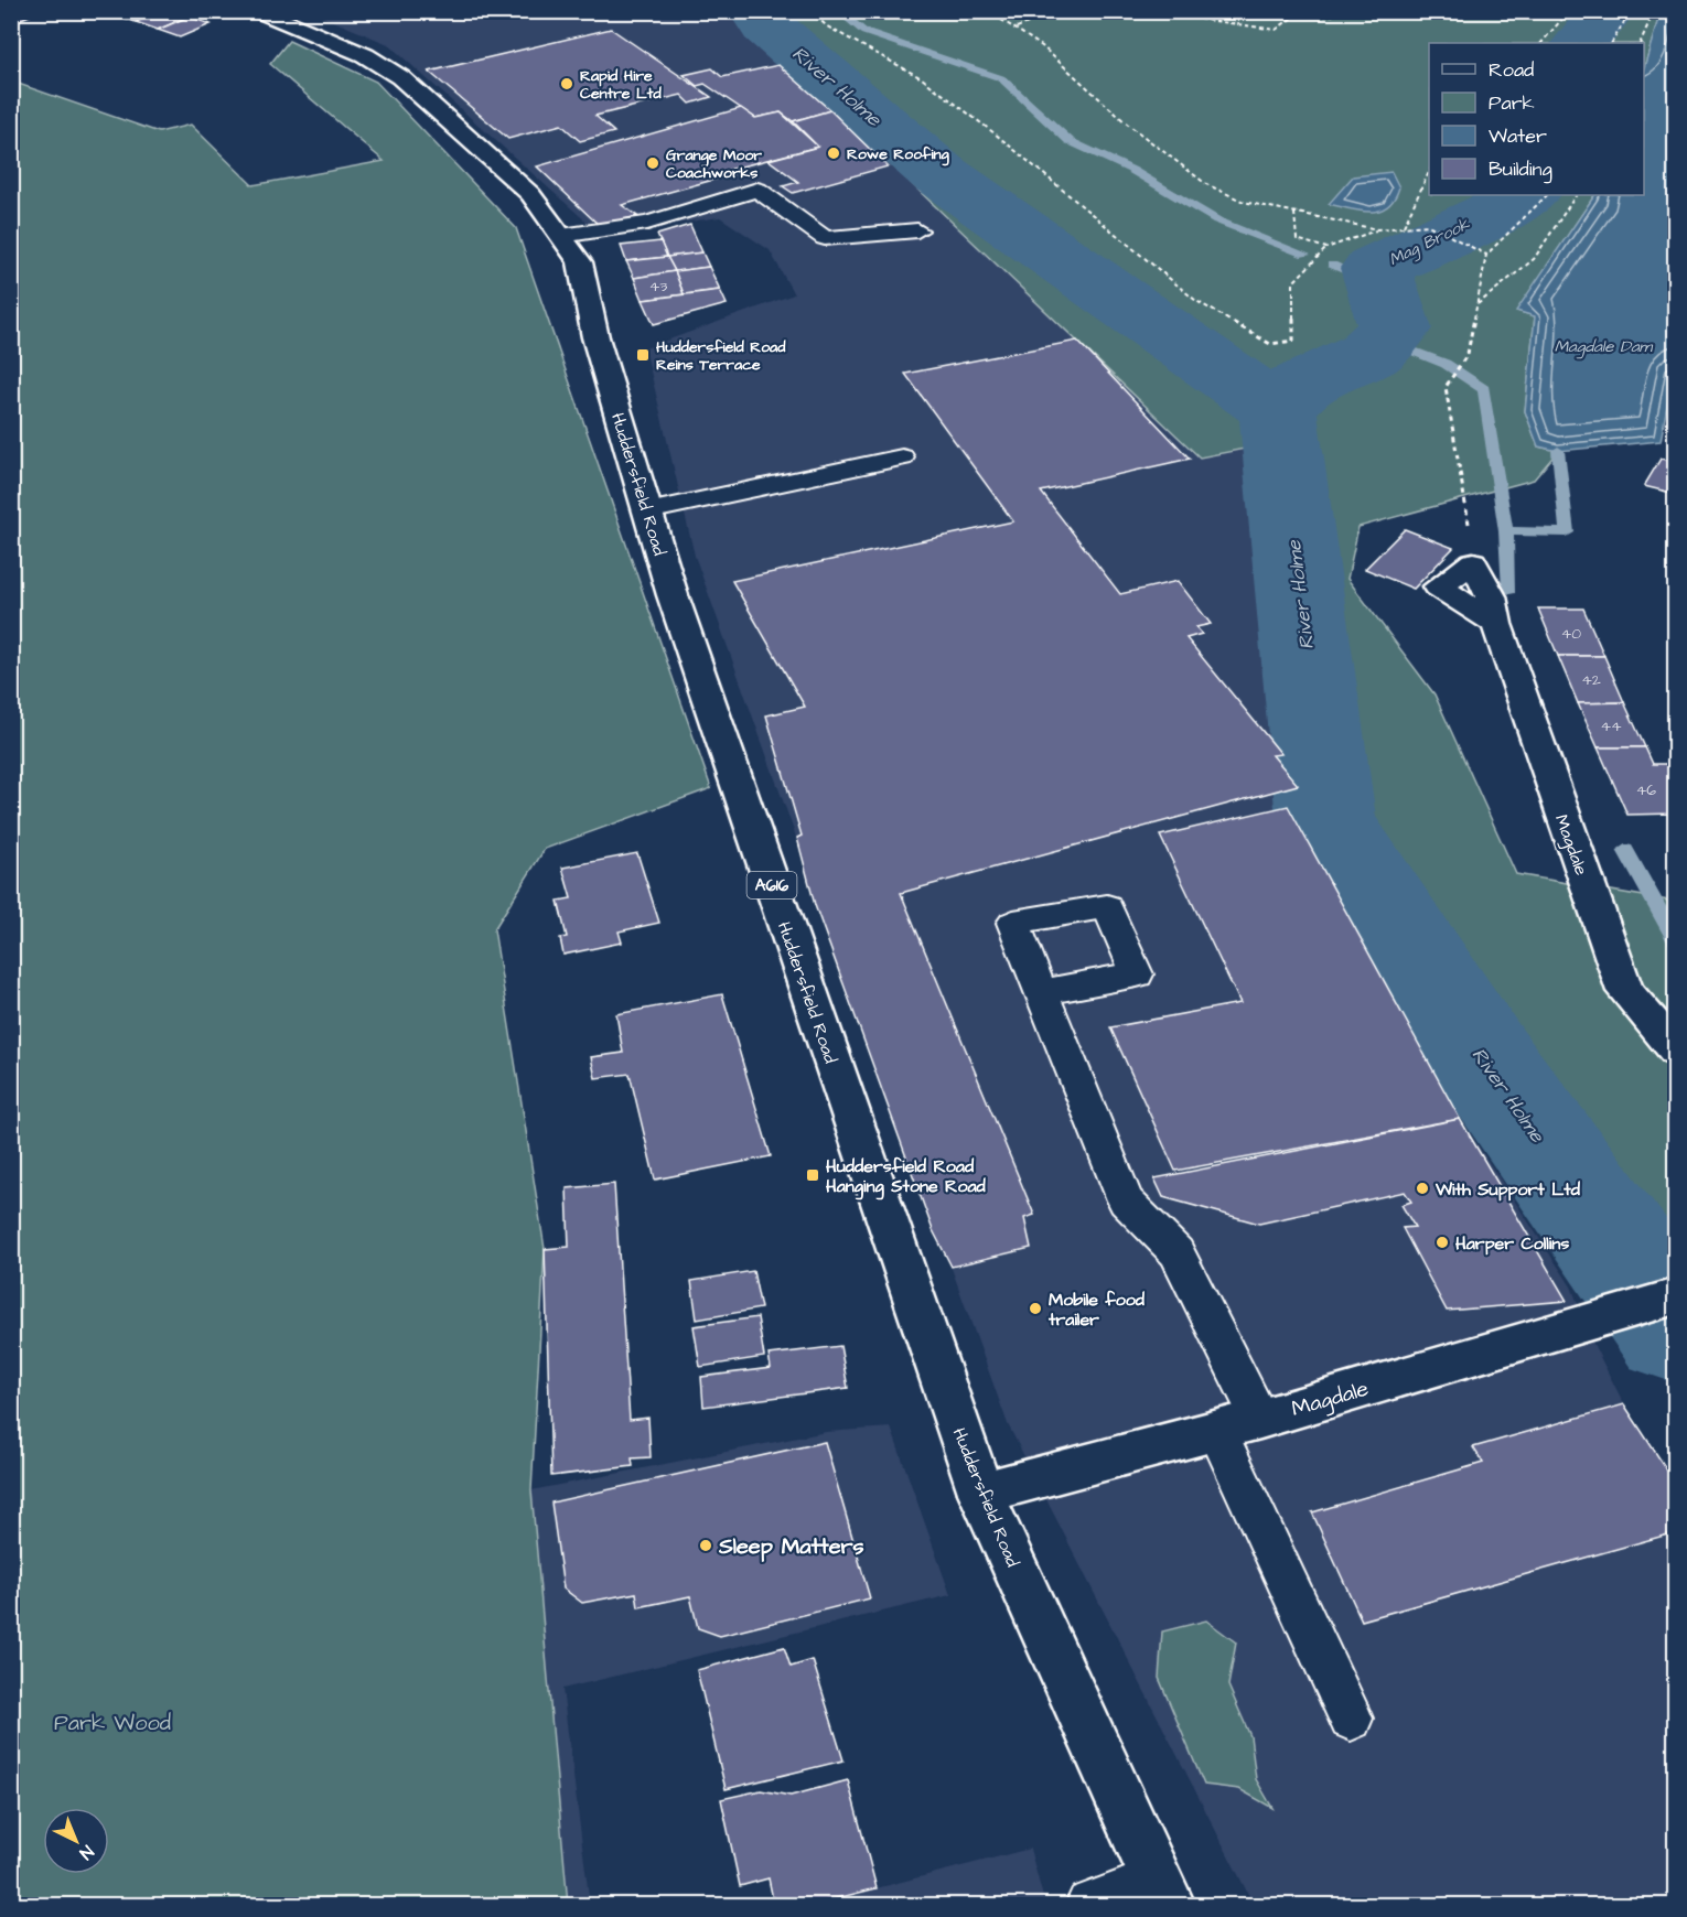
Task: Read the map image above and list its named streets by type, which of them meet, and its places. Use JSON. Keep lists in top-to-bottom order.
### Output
{
  "streets": {
    "main road": ["Huddersfield Road", "Magdale", "A616"]
  },
  "crossings": [
    ["Huddersfield Road", "Magdale"]
  ],
  "water": ["River Holme", "Mag Brook", "Magdale Dam"],
  "parks": ["Park Wood"],
  "places": {
    "other": [
      "Rapid Hire Centre Ltd",
      "Rowe Roofing",
      "Grange Moor Coachworks",
      "With Support Ltd",
      "Harper Collins",
      "Mobile food trailer",
      "Sleep Matters"
    ],
    "transit": ["Huddersfield Road Reins Terrace", "Huddersfield Road Hanging Stone Road"]
  },
  "house_numbers": [
    "43",
    "40",
    "42",
    "44",
    "46"
  ],
  "legend": [
    "Road",
    "Park",
    "Water",
    "Building"
  ],
  "north": "bottom right"
}
